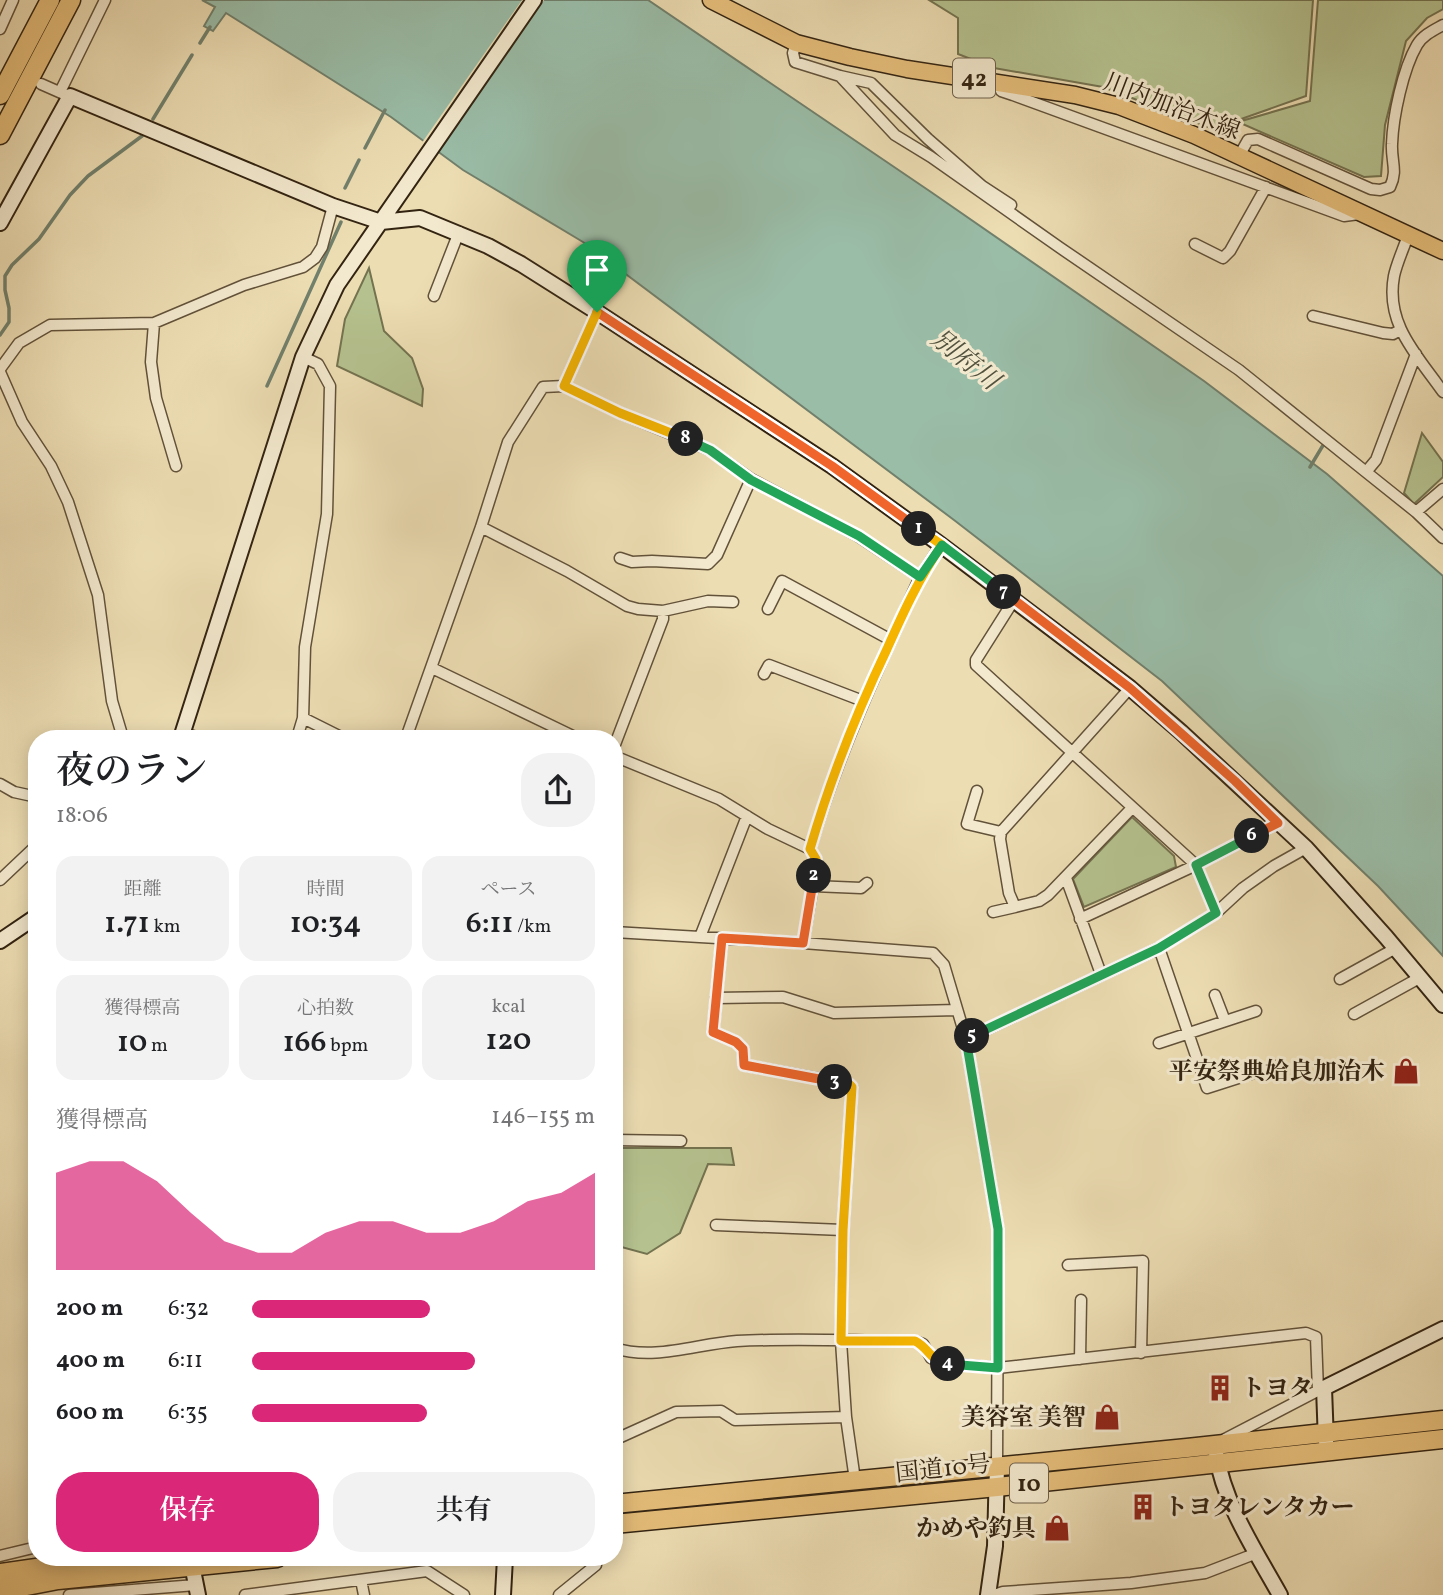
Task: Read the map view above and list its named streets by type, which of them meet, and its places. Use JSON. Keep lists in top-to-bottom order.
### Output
{
  "streets": {
    "highway": ["国道10号", "10"],
    "main road": ["42", "川内加治木線"]
  },
  "water": ["別府川"],
  "places": {
    "shop": ["平安祭典姶良加治木", "美容室 美智", "かめや釣具"],
    "building": ["トヨタ", "トヨタレンタカー"]
  },
  "page": {
    "pins": [
      "8",
      "1",
      "7",
      "6",
      "2",
      "5",
      "3",
      "4"
    ],
    "heading": ["夜のラン", "18:06"],
    "stats": [
      ["距離", "1.71 km"],
      ["時間", "10:34"],
      ["ペース", "6:11 /km"],
      ["獲得標高", "10 m"],
      ["心拍数", "166 bpm"],
      ["kcal", "120"]
    ],
    "chart": ["獲得標高", "146–155 m"],
    "list": [
      {
        "name": "200 m",
        "note": "6:32"
      },
      {
        "name": "400 m",
        "note": "6:11"
      },
      {
        "name": "600 m",
        "note": "6:35"
      }
    ],
    "buttons": ["保存", "共有"]
  }
}
